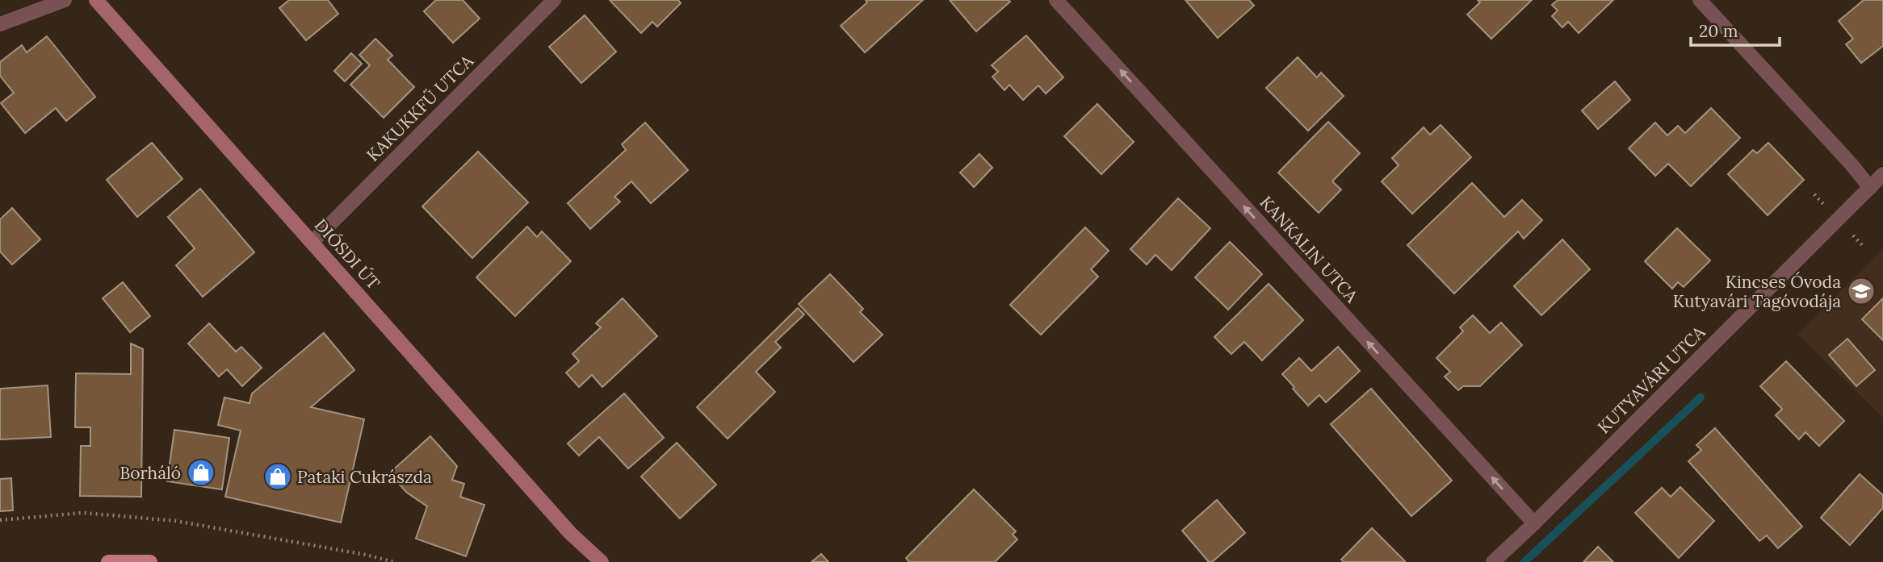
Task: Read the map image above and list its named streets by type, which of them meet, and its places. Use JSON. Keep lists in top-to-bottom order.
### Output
{
  "streets": {
    "main road": ["DIÓSDI ÚT"],
    "street": ["KAKUKKFŰ UTCA", "KANKALIN UTCA", "KUTYAVÁRI UTCA"]
  },
  "crossings": [
    ["KAKUKKFŰ UTCA", "DIÓSDI ÚT"],
    ["KANKALIN UTCA", "KUTYAVÁRI UTCA"]
  ],
  "one_way": ["KANKALIN UTCA"],
  "places": {
    "school or university": ["Kincses Óvoda Kutyavári Tagóvodája"],
    "shop": ["Borháló", "Pataki Cukrászda"]
  },
  "scale_bar": "20 m"
}
